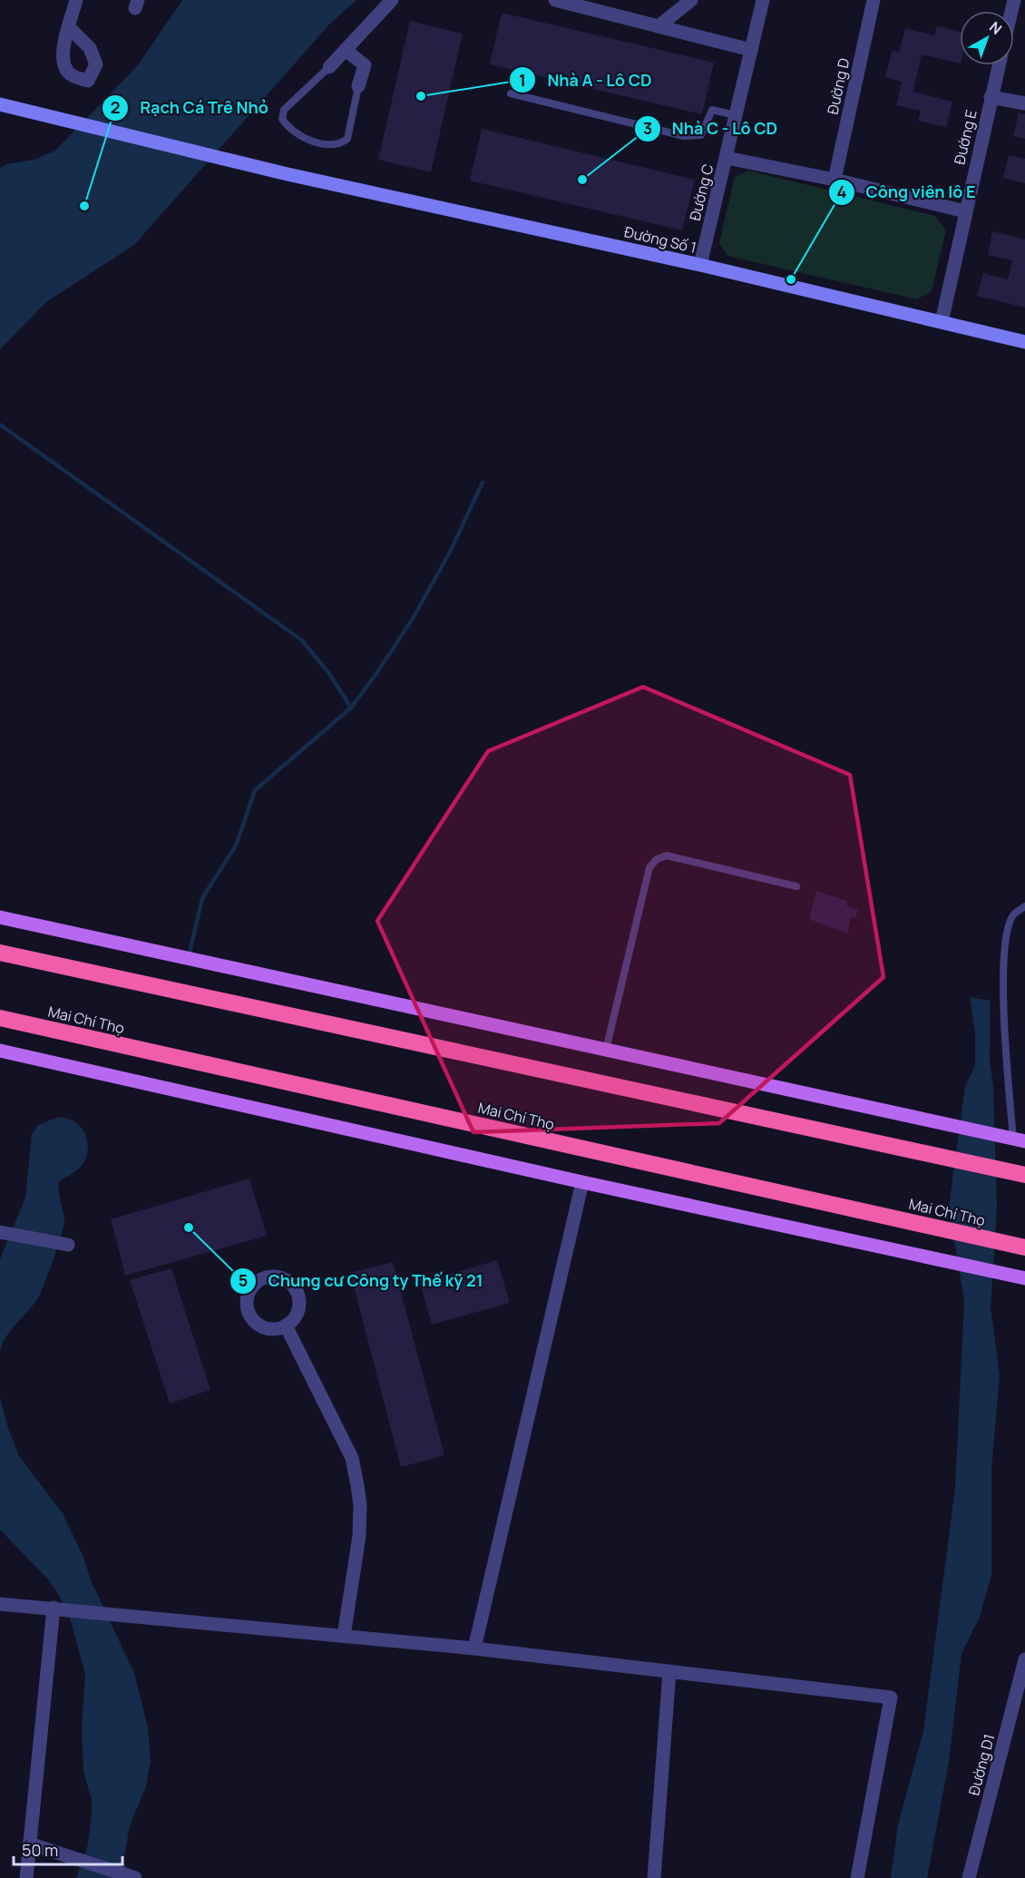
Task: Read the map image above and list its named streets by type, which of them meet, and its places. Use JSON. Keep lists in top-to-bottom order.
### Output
{
  "streets": {
    "highway": ["Mai Chí Thọ"],
    "street": [
      "Đường D",
      "Đường E",
      "Đường C",
      "Đường Số 1",
      "Đường D1"
    ]
  },
  "crossings": [
    ["Đường E", "Đường Số 1"],
    ["Đường C", "Đường Số 1"]
  ],
  "places": [
    "Nhà A - Lô CD",
    "Nhà C - Lô CD",
    "Rạch Cá Trê Nhỏ",
    "Công viên lô E",
    "Chung cư Công ty Thế kỹ 21"
  ],
  "scale_bar": "50 m",
  "north": "top right"
}
